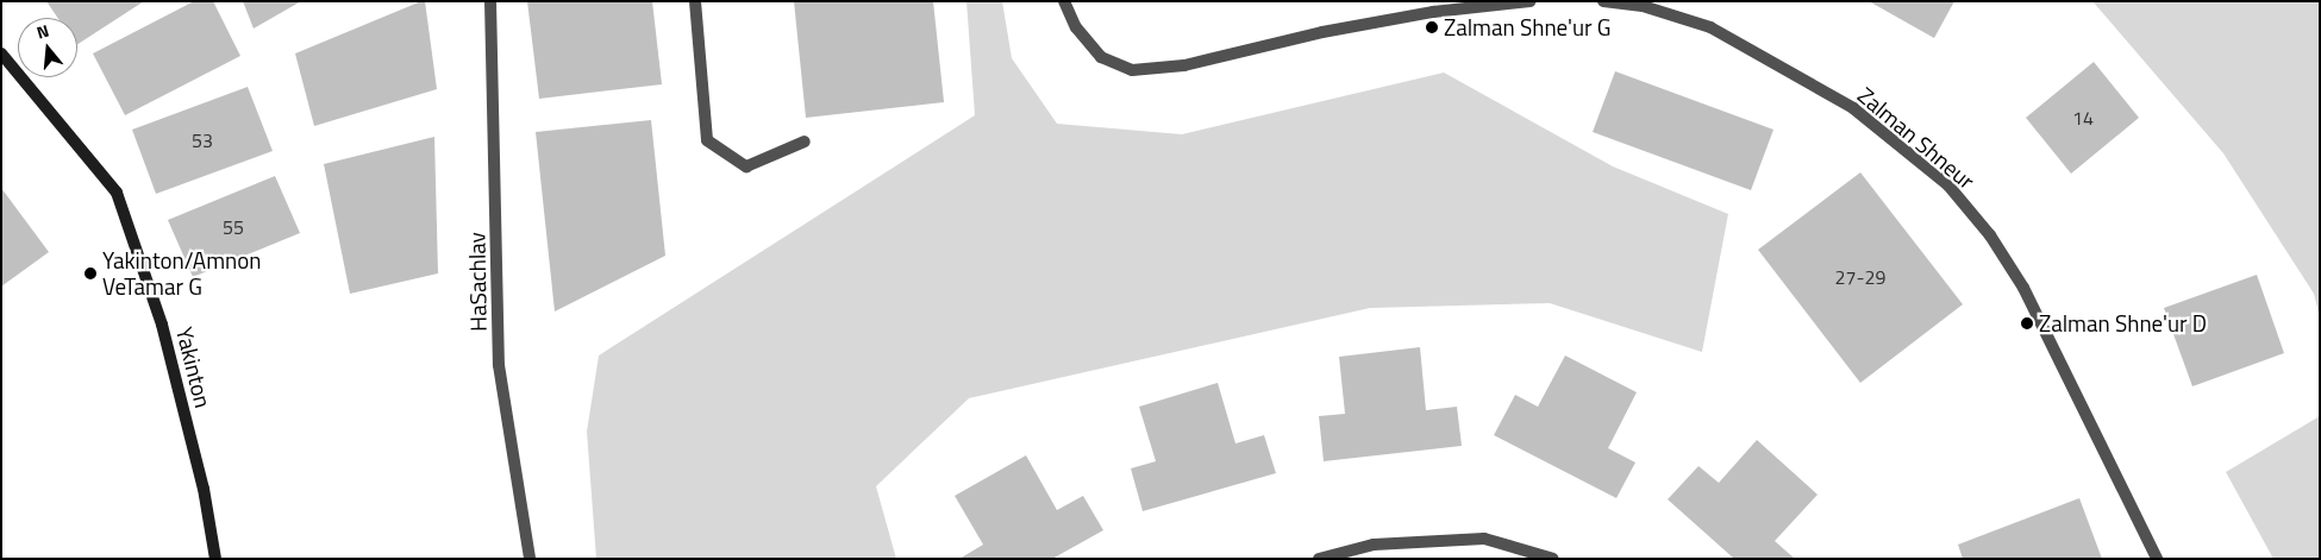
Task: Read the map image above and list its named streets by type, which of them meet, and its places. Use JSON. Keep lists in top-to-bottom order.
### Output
{
  "streets": {
    "street": ["Zalman Shneur", "HaSachlav", "Yakinton"]
  },
  "places": ["Zalman Shne'ur G", "Yakinton/Amnon VeTamar G", "Zalman Shne'ur D"],
  "house_numbers": [
    "14",
    "53",
    "55",
    "27-29"
  ],
  "north": "top"
}
